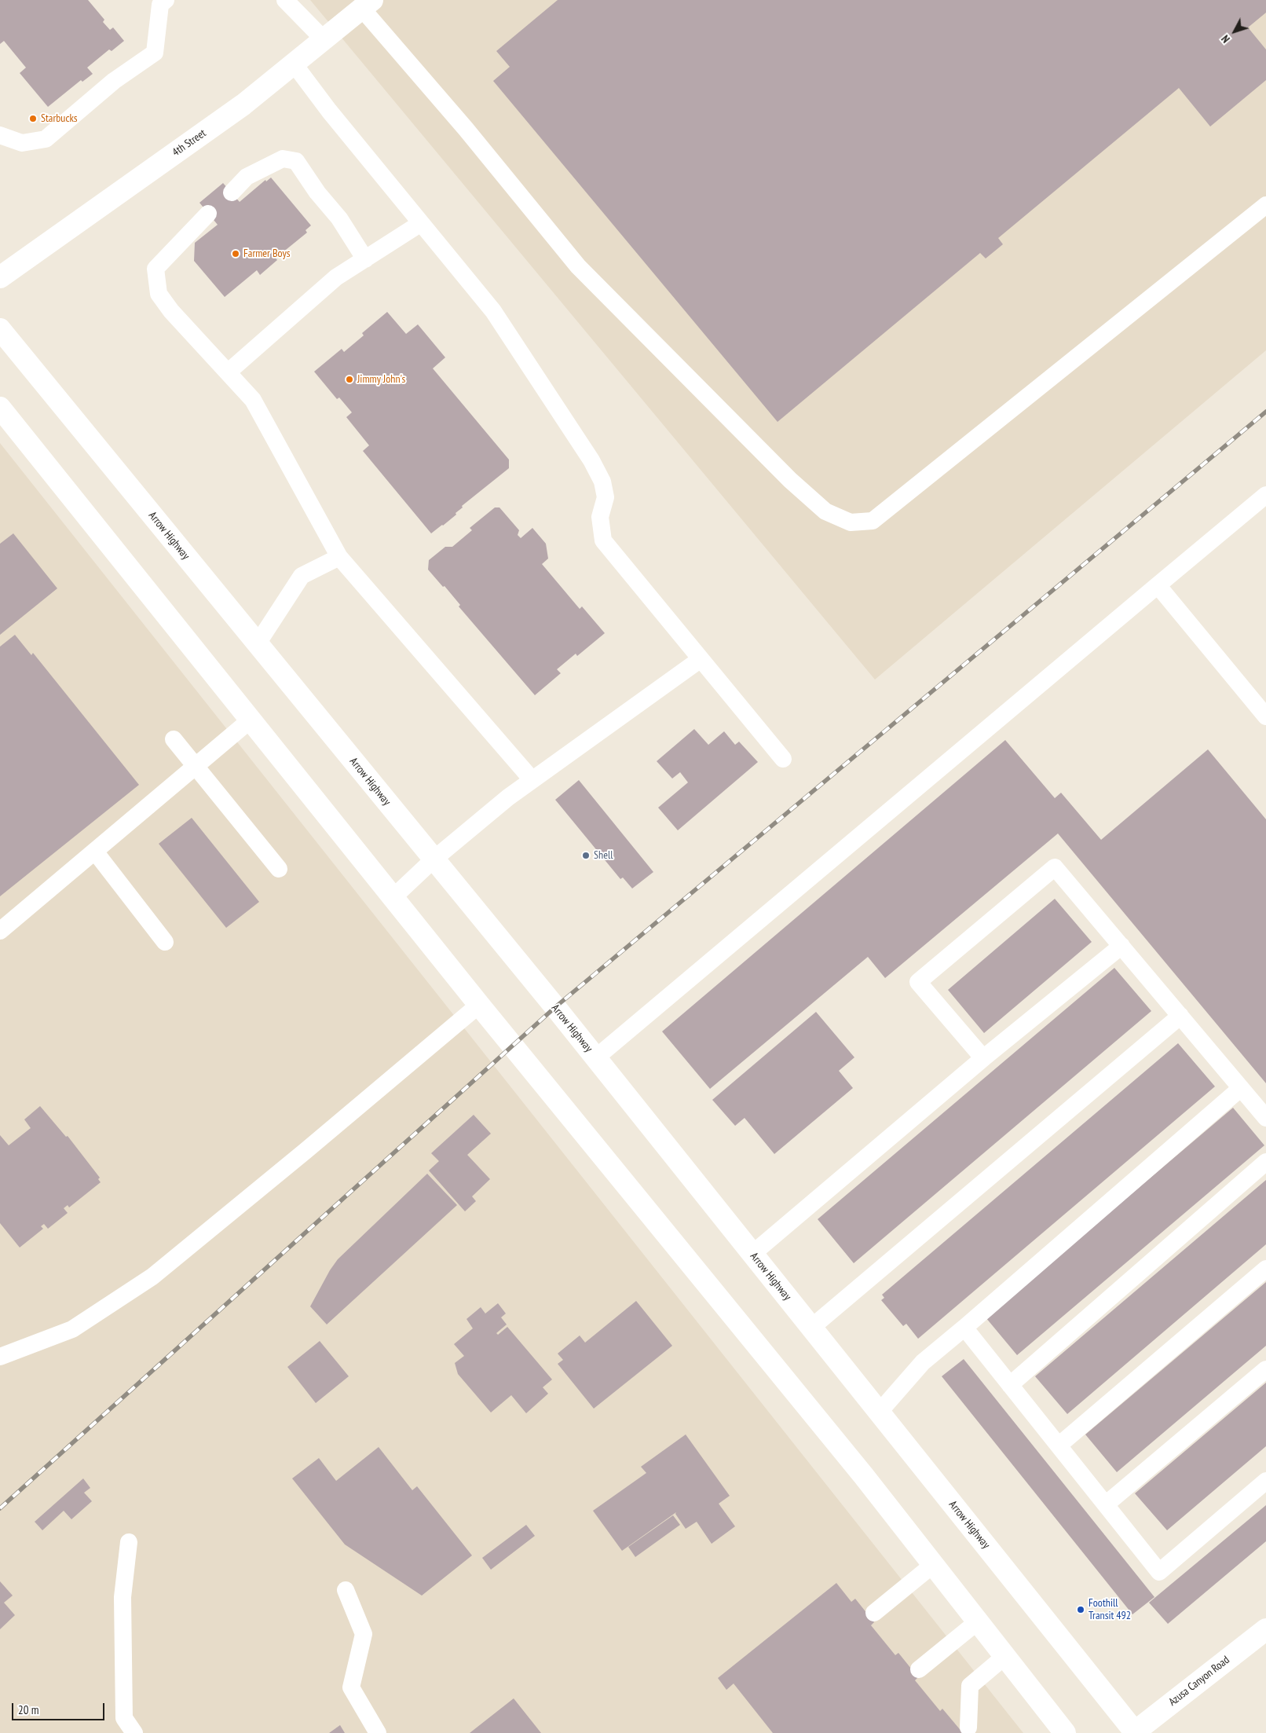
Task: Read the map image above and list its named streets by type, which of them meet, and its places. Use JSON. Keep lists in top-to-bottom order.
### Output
{
  "streets": {
    "main road": ["4th Street", "Arrow Highway", "Azusa Canyon Road"]
  },
  "crossings": [
    ["Arrow Highway", "Azusa Canyon Road"]
  ],
  "places": [
    "Starbucks",
    "Farmer Boys",
    "Jimmy John's",
    "Shell",
    "Foothill Transit 492"
  ],
  "scale_bar": "20 m",
  "north": "bottom left"
}
